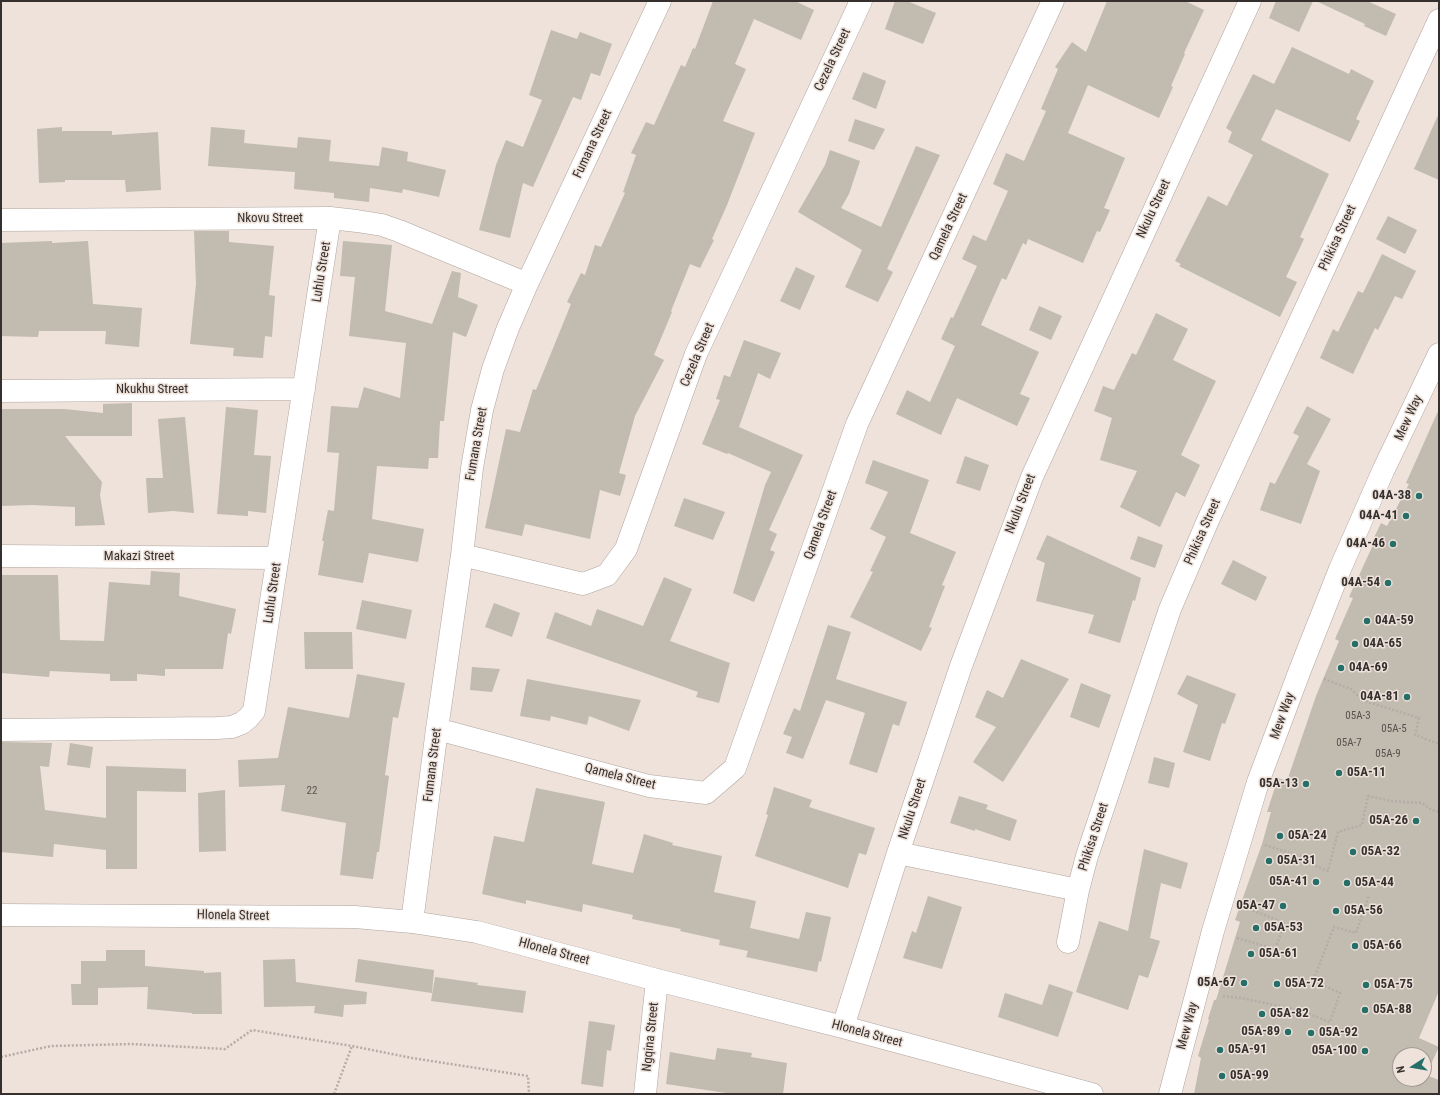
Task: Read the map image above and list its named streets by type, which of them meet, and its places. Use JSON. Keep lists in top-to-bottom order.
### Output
{
  "streets": {
    "street": [
      "Cezela Street",
      "Fumana Street",
      "Nkulu Street",
      "Nkovu Street",
      "Qamela Street",
      "Phikisa Street",
      "Luhlu Street",
      "Nkukhu Street",
      "Mew Way",
      "Makazi Street",
      "Hlonela Street",
      "Ngqina Street"
    ]
  },
  "crossings": [
    ["Cezela Street", "Fumana Street"],
    ["Fumana Street", "Nkovu Street"],
    ["Fumana Street", "Qamela Street"],
    ["Fumana Street", "Hlonela Street"],
    ["Nkulu Street", "Hlonela Street"],
    ["Nkovu Street", "Luhlu Street"],
    ["Luhlu Street", "Nkukhu Street"],
    ["Luhlu Street", "Makazi Street"],
    ["Hlonela Street", "Ngqina Street"]
  ],
  "places": [
    "04A-38",
    "04A-41",
    "04A-46",
    "04A-54",
    "04A-59",
    "04A-65",
    "04A-69",
    "04A-81",
    "05A-11",
    "05A-13",
    "05A-26",
    "05A-24",
    "05A-32",
    "05A-31",
    "05A-41",
    "05A-44",
    "05A-47",
    "05A-56",
    "05A-53",
    "05A-66",
    "05A-61",
    "05A-67",
    "05A-72",
    "05A-75",
    "05A-88",
    "05A-82",
    "05A-89",
    "05A-92",
    "05A-91",
    "05A-100",
    "05A-99"
  ],
  "house_numbers": [
    "05A-3",
    "05A-5",
    "05A-7",
    "05A-9",
    "22"
  ],
  "north": "left"
}
